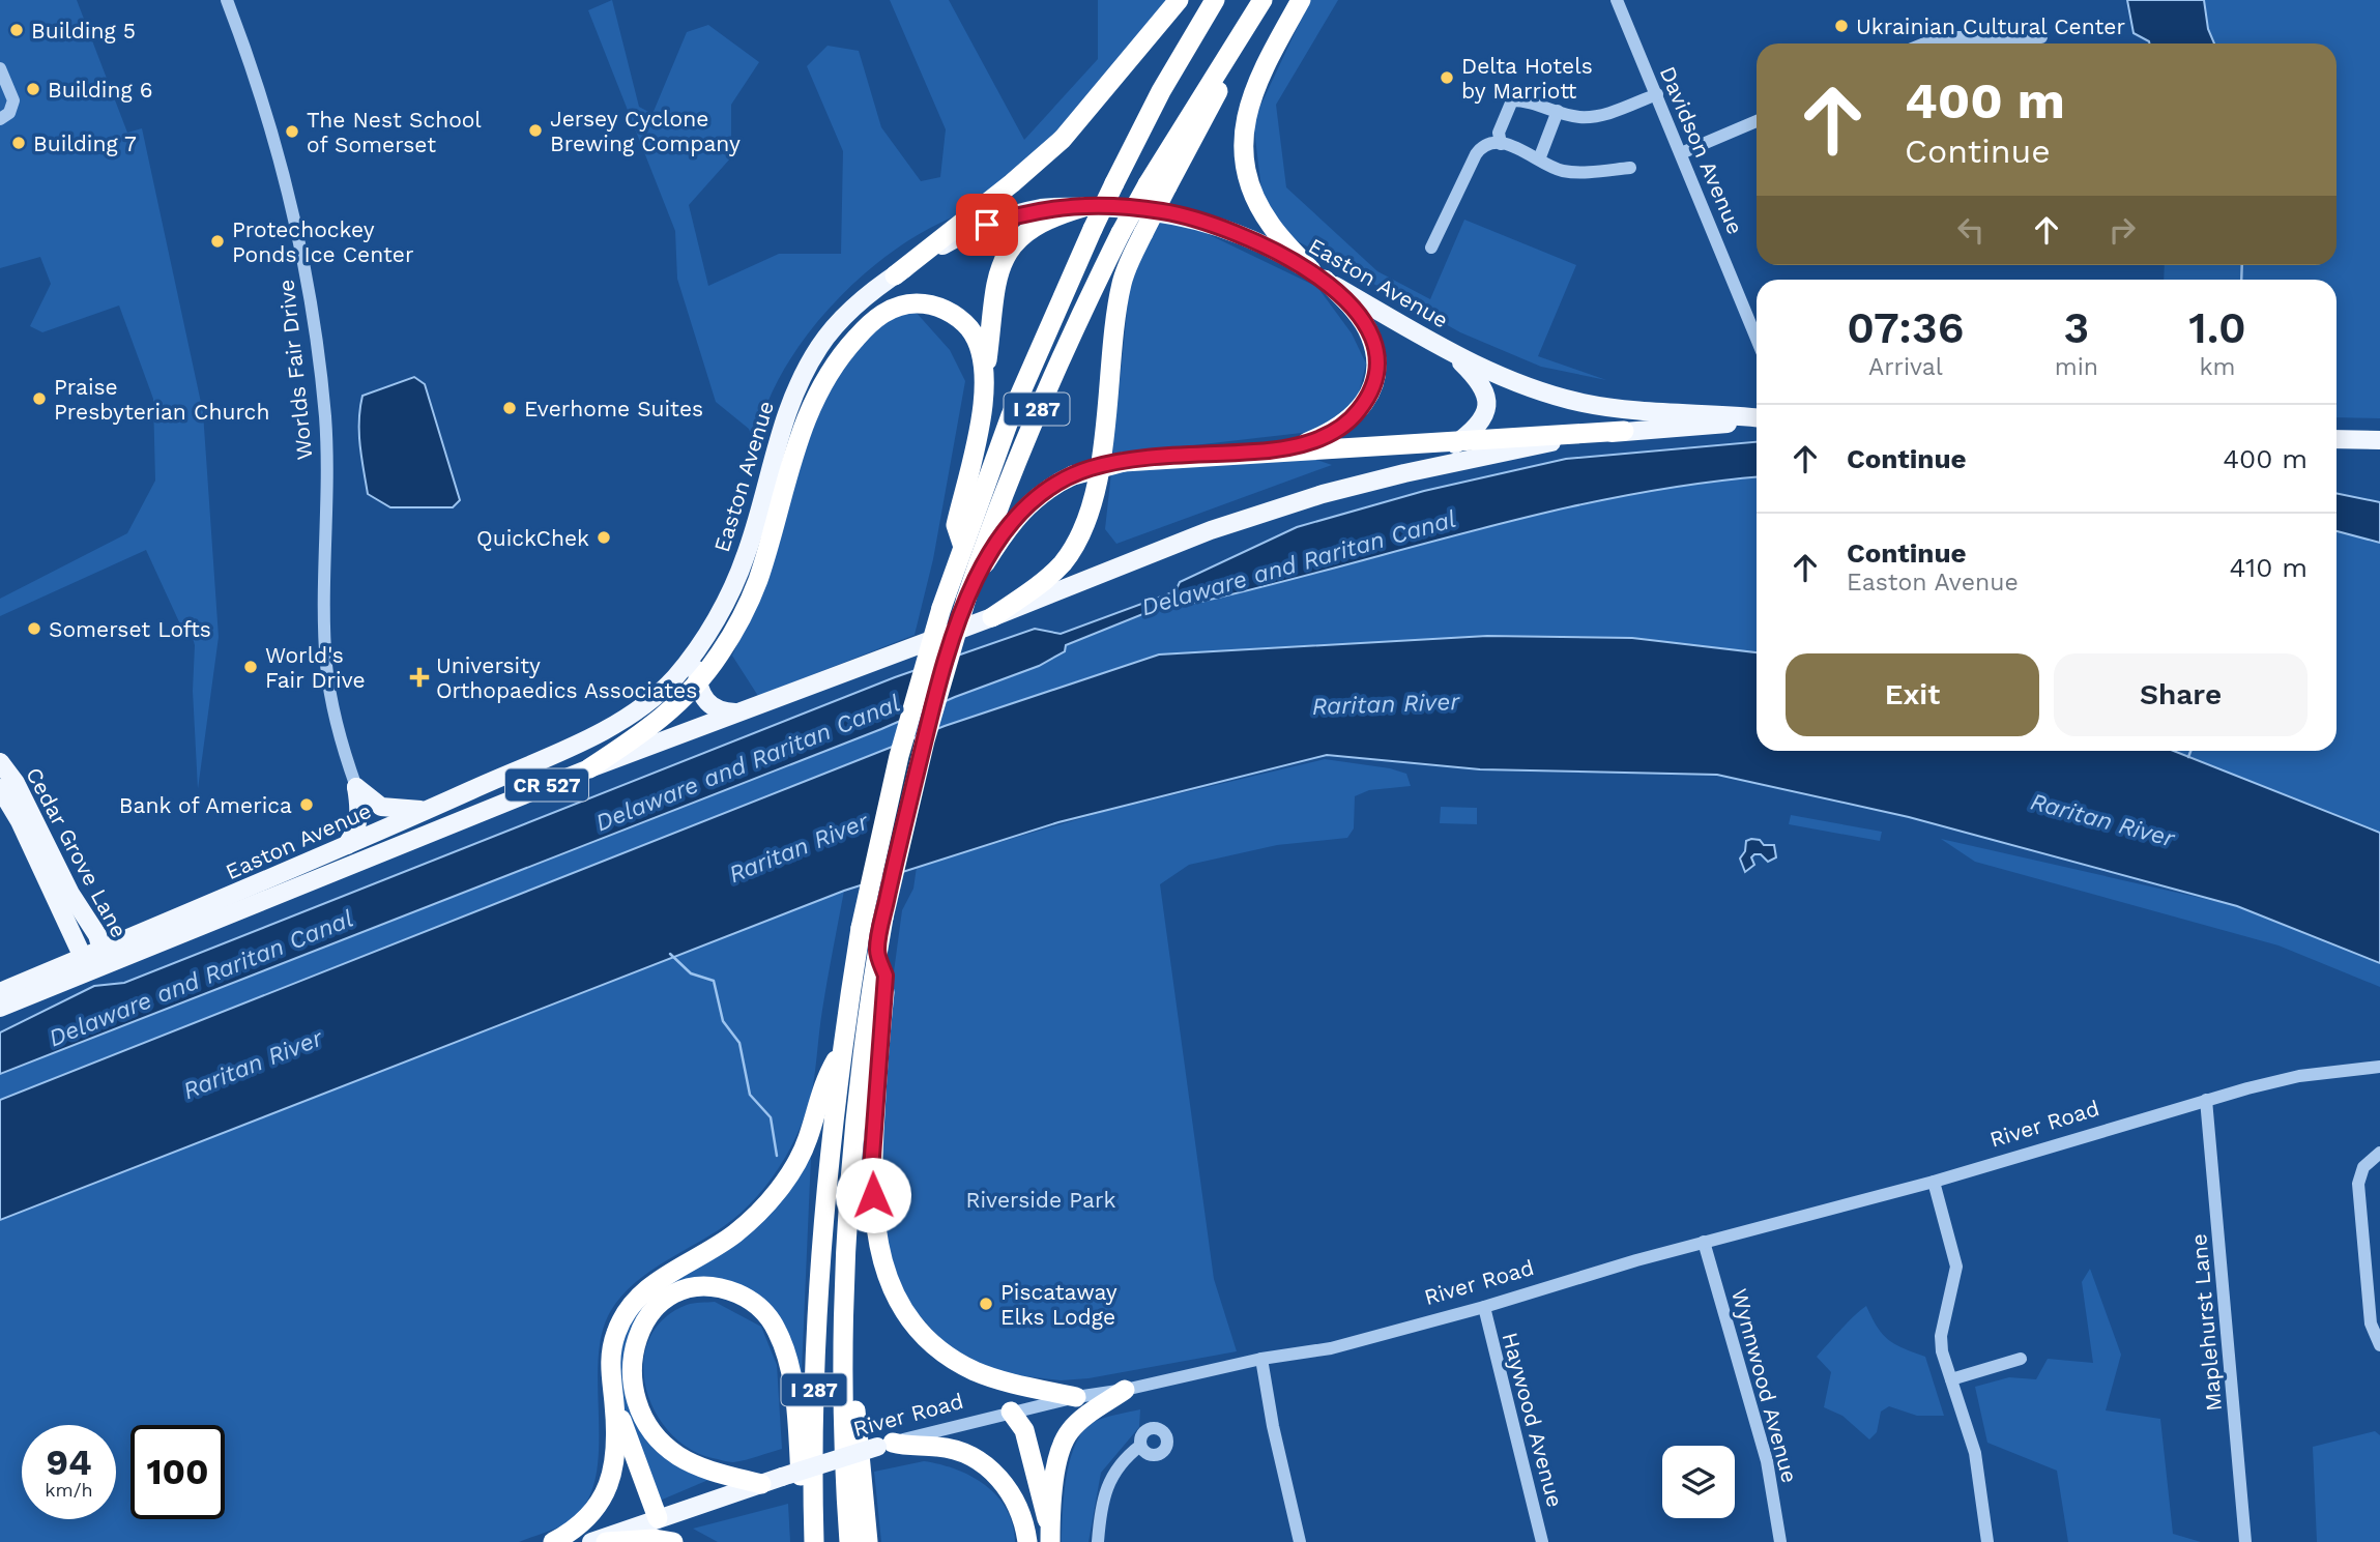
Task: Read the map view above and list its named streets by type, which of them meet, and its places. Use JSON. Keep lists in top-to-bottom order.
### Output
{
  "streets": {
    "highway": ["I 287"],
    "main road": [
      "Easton Avenue",
      "CR 527",
      "Cedar Grove Lane",
      "River Road"
    ],
    "street": [
      "Davidson Avenue",
      "Worlds Fair Drive",
      "Maplehurst Lane",
      "Wynnwood Avenue",
      "Haywood Avenue"
    ]
  },
  "crossings": [
    ["Easton Avenue", "Cedar Grove Lane"],
    ["River Road", "Maplehurst Lane"],
    ["River Road", "Wynnwood Avenue"],
    ["River Road", "Haywood Avenue"]
  ],
  "water": ["Delaware and Raritan Canal", "Raritan River"],
  "parks": ["Riverside Park"],
  "places": {
    "other": [
      "Ukrainian Cultural Center",
      "Building 5",
      "Delta Hotels by Marriott",
      "Building 6",
      "Jersey Cyclone Brewing Company",
      "The Nest School of Somerset",
      "Building 7",
      "Protechockey Ponds Ice Center",
      "Praise Presbyterian Church",
      "Everhome Suites",
      "QuickChek",
      "Somerset Lofts",
      "World's Fair Drive",
      "Bank of America",
      "Piscataway Elks Lodge"
    ],
    "health": ["University Orthopaedics Associates"]
  },
  "page": {
    "turn": ["400 m", "Continue"],
    "eta": [
      "07:36",
      "Arrival",
      "3",
      "min",
      "1.0",
      "km"
    ],
    "list": [
      {
        "name": "Continue",
        "value": "400 m"
      },
      {
        "name": "Continue",
        "note": "Easton Avenue",
        "value": "410 m"
      }
    ],
    "buttons": ["Exit", "Share"],
    "speed": "94 km/h",
    "limit": "100"
  }
}
